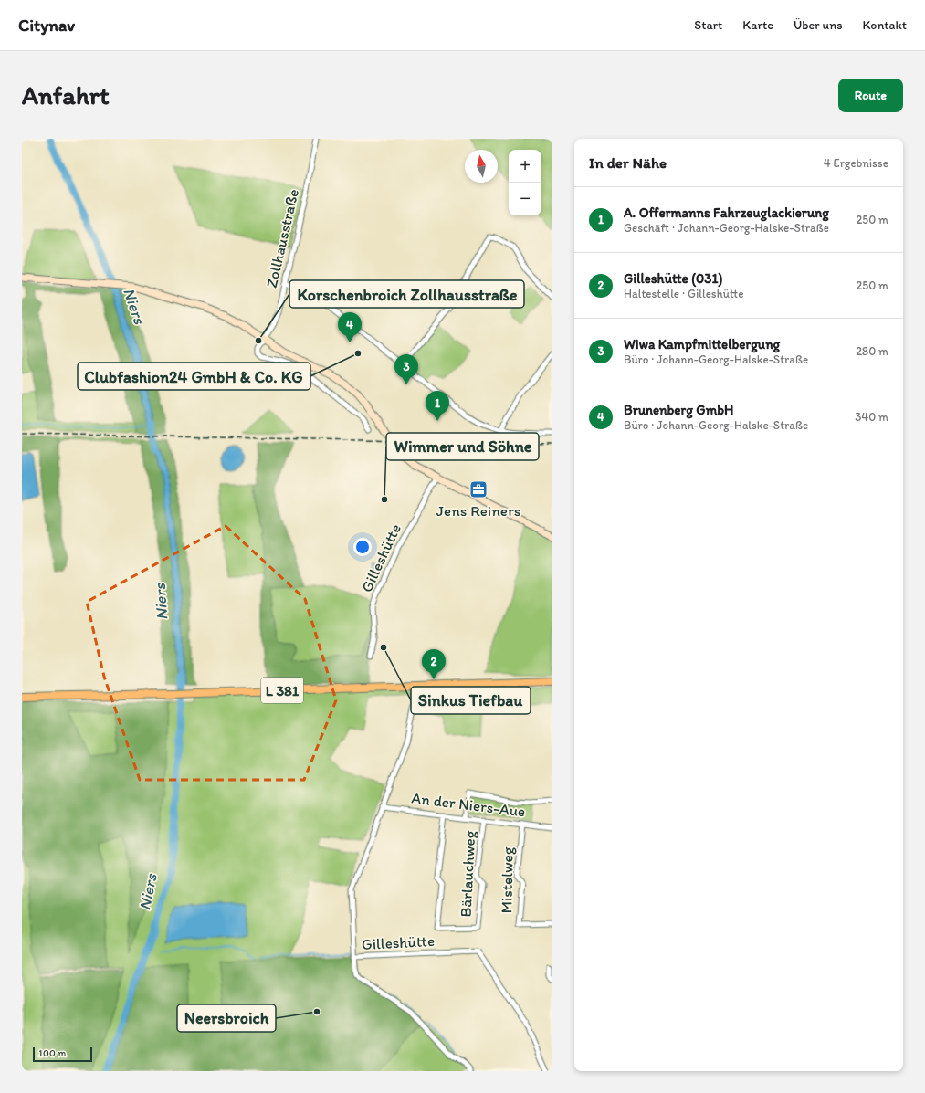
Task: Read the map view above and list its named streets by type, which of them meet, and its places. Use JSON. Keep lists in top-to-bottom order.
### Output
{
  "streets": {
    "main road": ["L 381"],
    "street": [
      "Zollhausstraße",
      "Gilleshütte",
      "An der Niers-Aue",
      "Bärlauchweg",
      "Mistelweg"
    ]
  },
  "crossings": [
    ["Gilleshütte", "L 381"],
    ["Gilleshütte", "An der Niers-Aue"],
    ["An der Niers-Aue", "Bärlauchweg"],
    ["An der Niers-Aue", "Mistelweg"]
  ],
  "water": ["Niers"],
  "places": {
    "other": [
      "Korschenbroich Zollhausstraße",
      "Clubfashion24 GmbH & Co. KG",
      "Wimmer und Söhne",
      "Sinkus Tiefbau",
      "Neersbroich"
    ],
    "office": ["Jens Reiners"]
  },
  "scale_bar": "100 m",
  "north": "top",
  "page": {
    "header": "Citynav",
    "nav": [
      "Start",
      "Karte",
      "Über uns",
      "Kontakt"
    ],
    "buttons": "Route",
    "title": "Anfahrt",
    "heading": ["In der Nähe", "4 Ergebnisse"],
    "map_buttons": ["+", "−"],
    "list": [
      {
        "mark": "1",
        "name": "A. Offermanns Fahrzeuglackierung",
        "note": "Geschäft · Johann-Georg-Halske-Straße",
        "value": "250 m"
      },
      {
        "mark": "2",
        "name": "Gilleshütte (031)",
        "note": "Haltestelle · Gilleshütte",
        "value": "250 m"
      },
      {
        "mark": "3",
        "name": "Wiwa Kampfmittelbergung",
        "note": "Büro · Johann-Georg-Halske-Straße",
        "value": "280 m"
      },
      {
        "mark": "4",
        "name": "Brunenberg GmbH",
        "note": "Büro · Johann-Georg-Halske-Straße",
        "value": "340 m"
      }
    ],
    "pins": [
      "4",
      "3",
      "1",
      "2"
    ],
    "scale": "100 m"
  }
}
